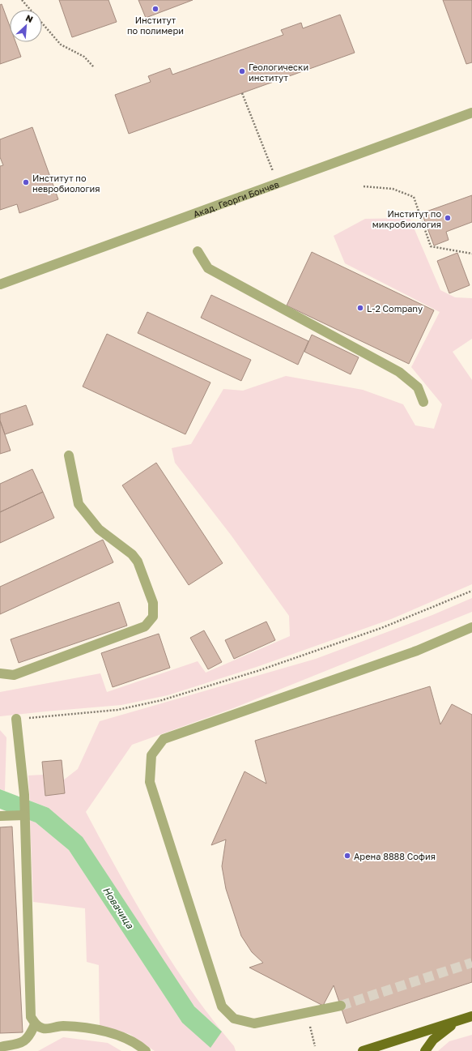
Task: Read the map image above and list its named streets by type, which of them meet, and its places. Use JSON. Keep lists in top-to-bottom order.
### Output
{
  "streets": {
    "street": ["Акад. Георги Бончев"]
  },
  "water": ["Новачица"],
  "places": [
    "Институт по полимери",
    "Геологически институт",
    "Институт по невробиология",
    "Институт по микробиология",
    "L-2 Company",
    "Арена 8888 София"
  ],
  "north": "top right"
}
